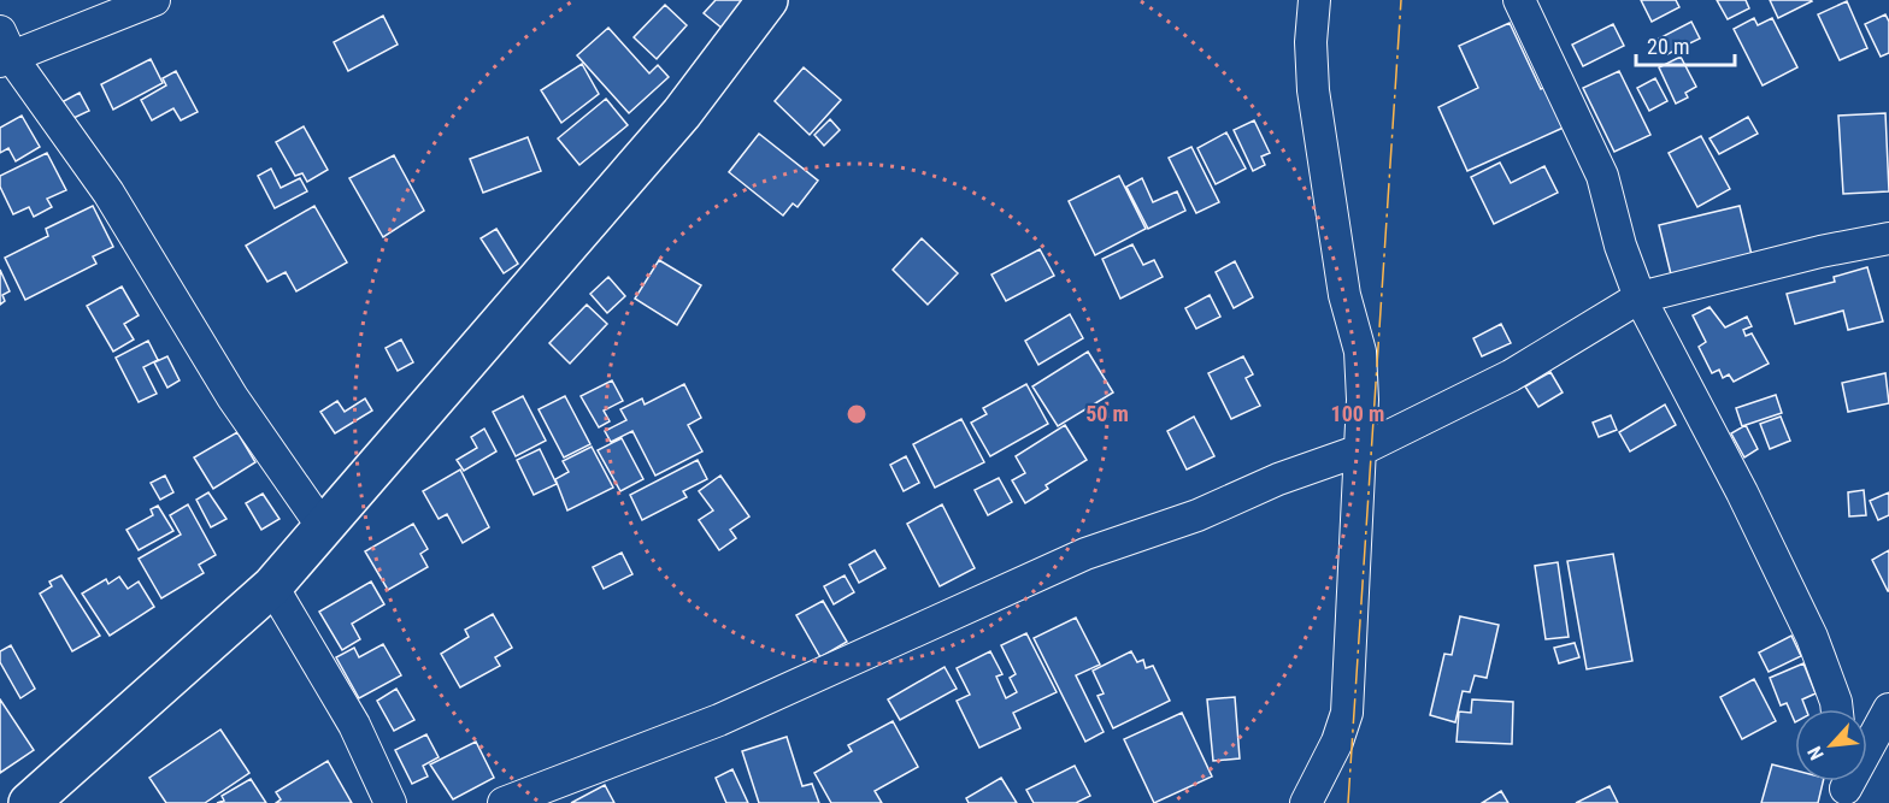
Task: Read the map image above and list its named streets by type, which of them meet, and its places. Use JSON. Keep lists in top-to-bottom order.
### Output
{
  "scale_bar": "20 m",
  "north": "bottom left",
  "rings": ["50 m", "100 m"]
}
